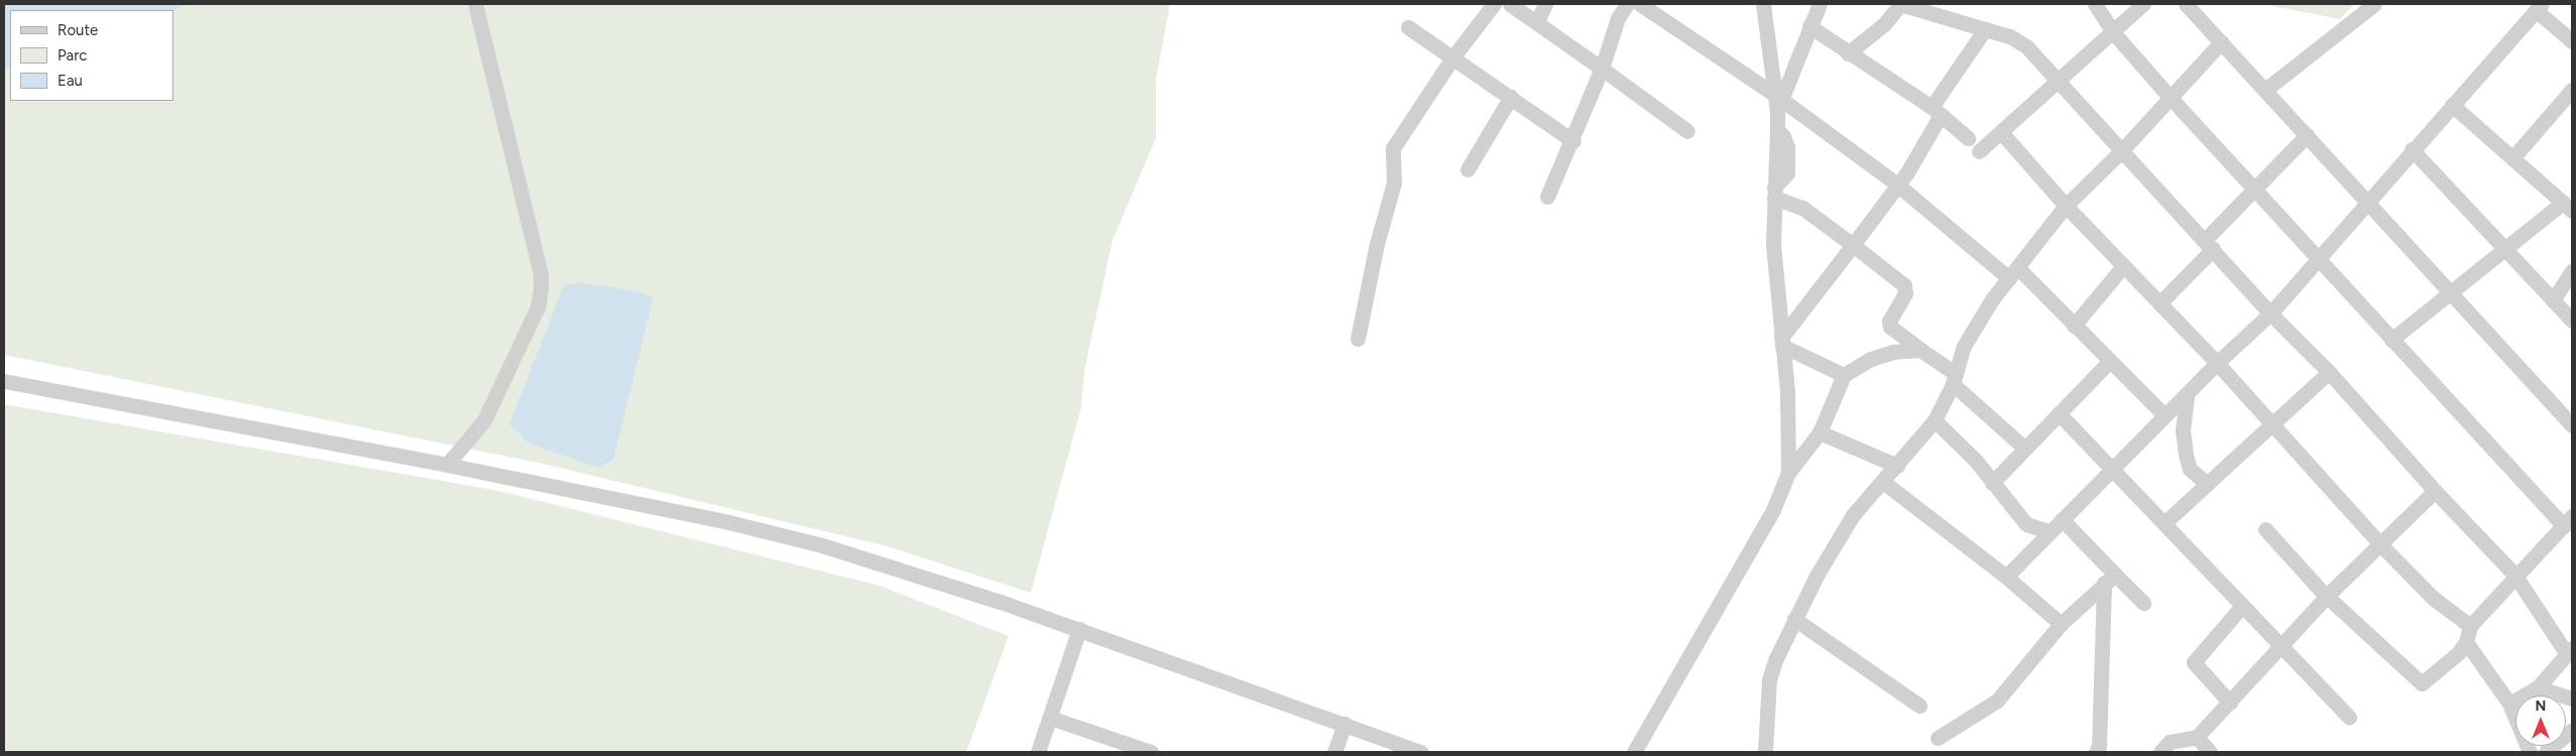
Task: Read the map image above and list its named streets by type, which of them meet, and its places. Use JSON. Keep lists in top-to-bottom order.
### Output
{
  "legend": ["Route", "Parc", "Eau"],
  "north": "top"
}
